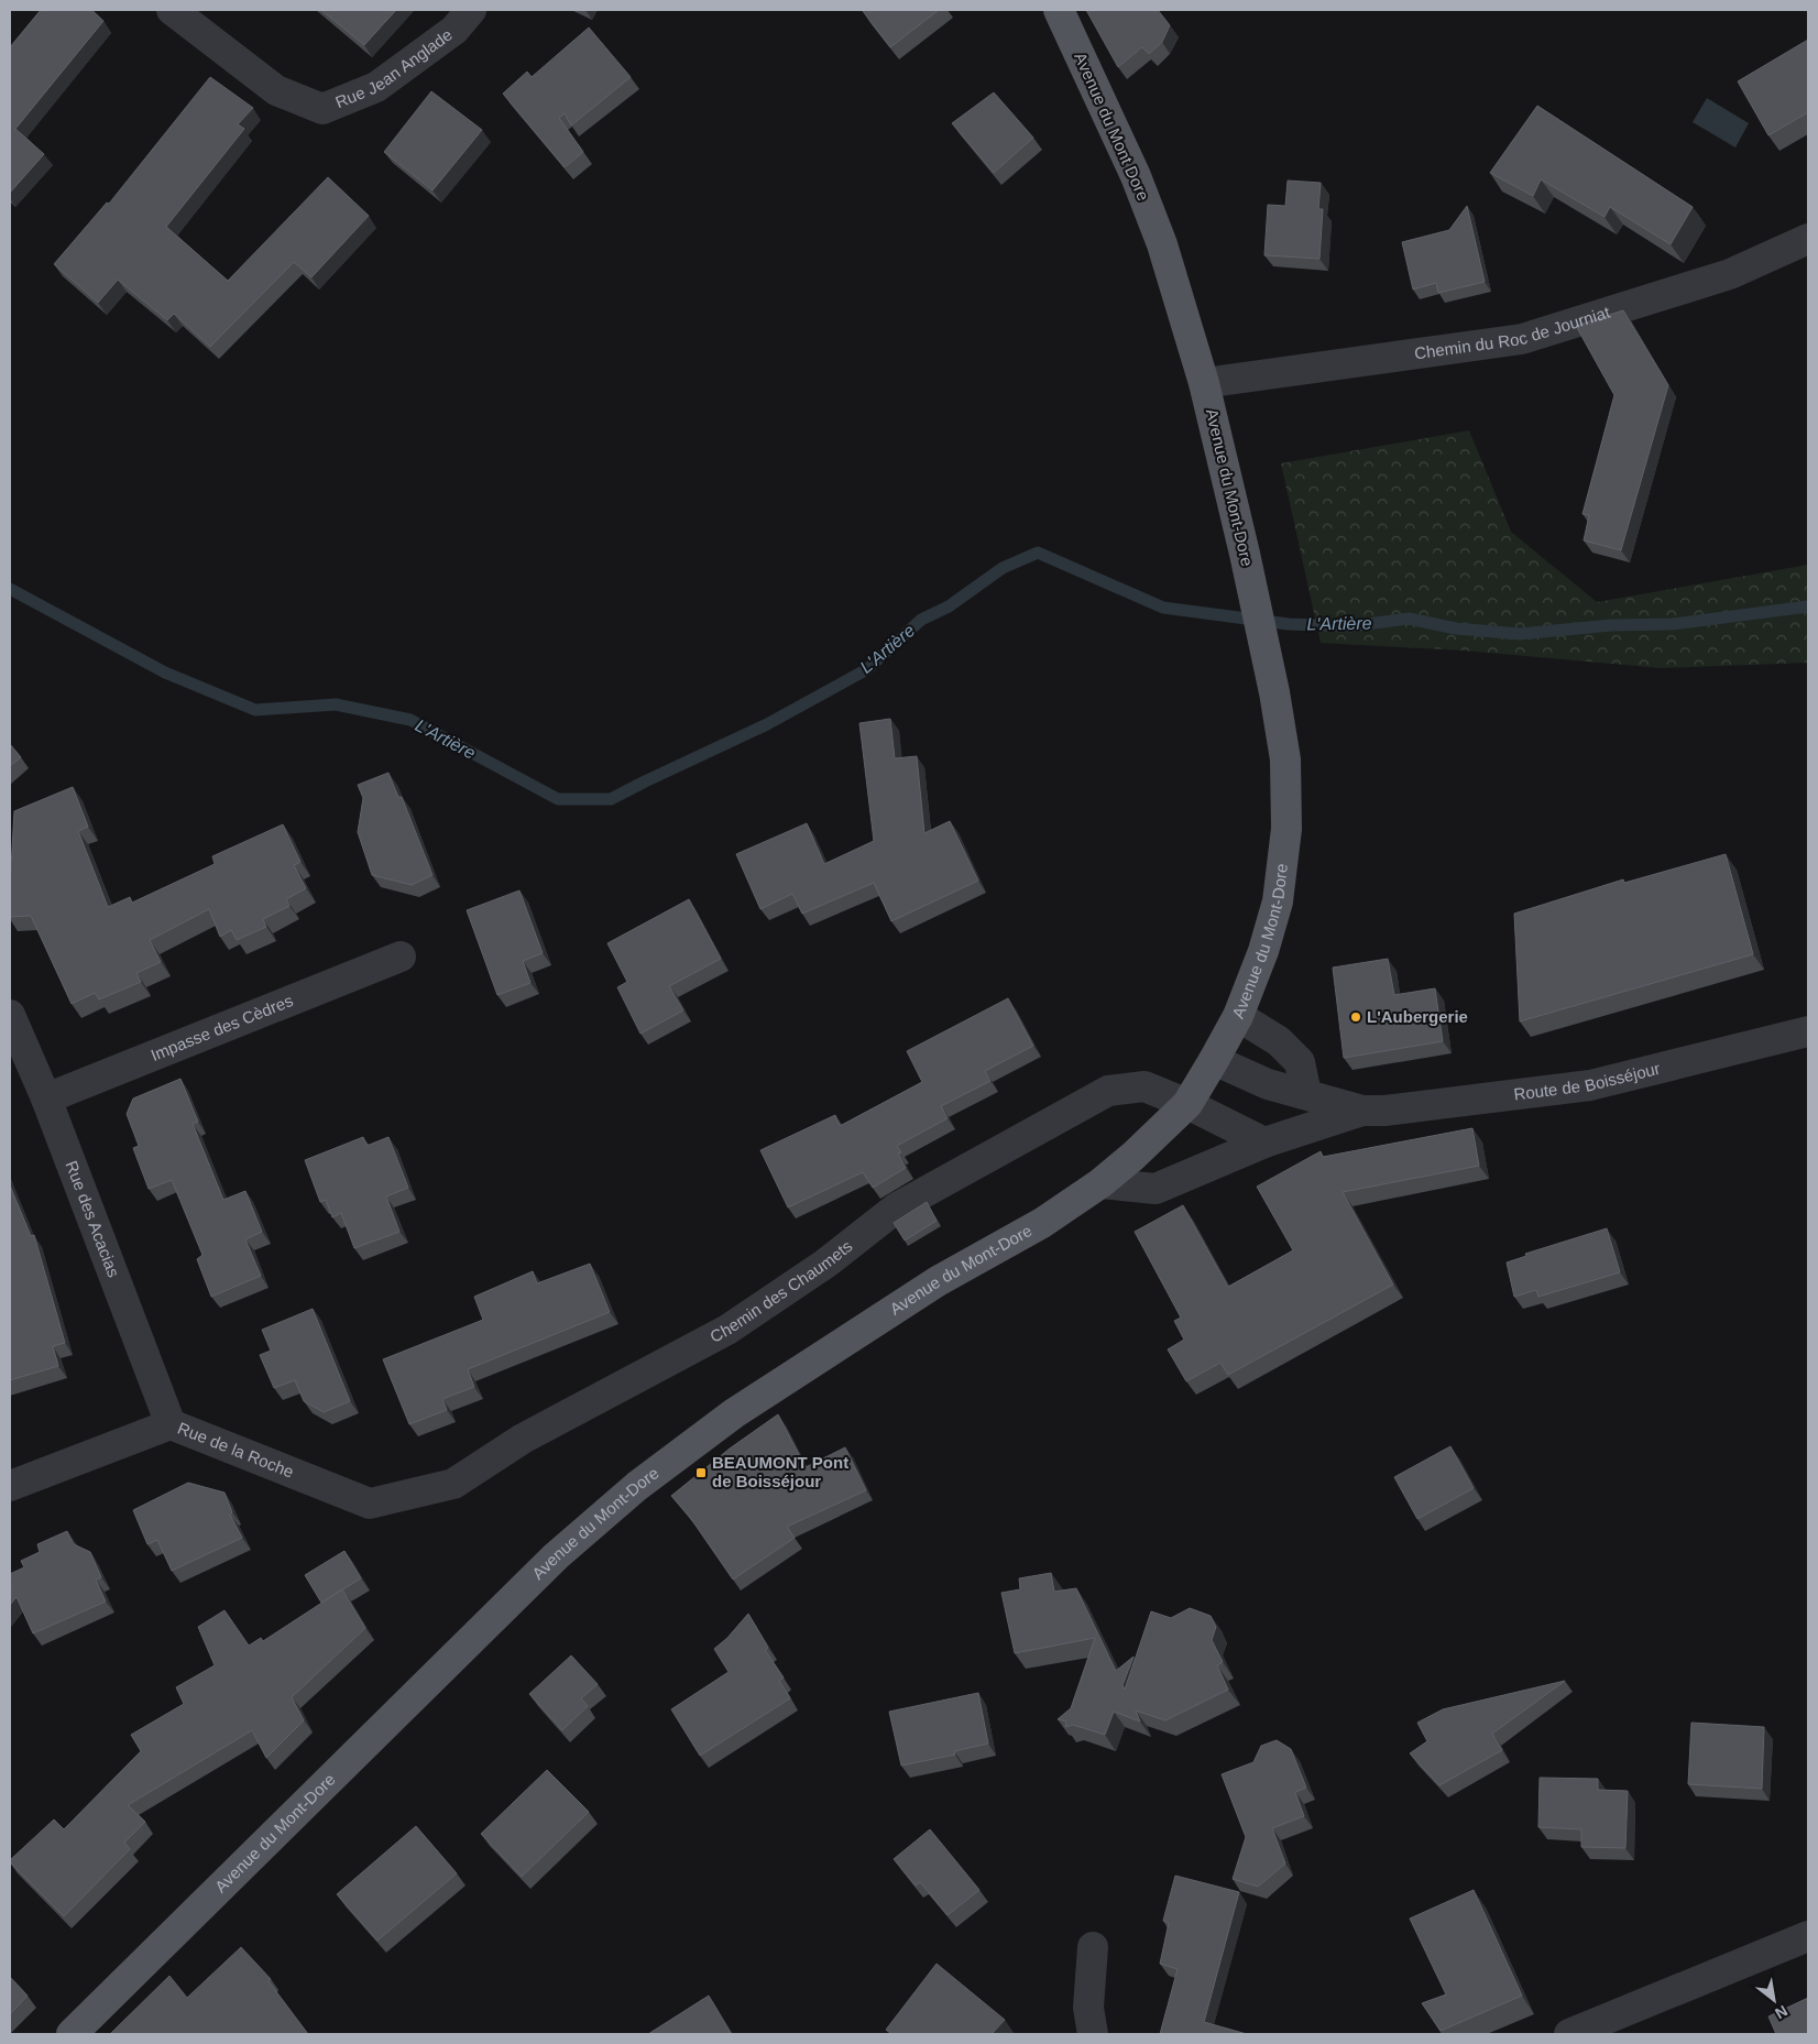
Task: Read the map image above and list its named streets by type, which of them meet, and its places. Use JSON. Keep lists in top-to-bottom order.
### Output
{
  "streets": {
    "main road": ["Avenue du Mont Dore", "Avenue du Mont-Dore"],
    "street": [
      "Rue Jean Anglade",
      "Chemin du Roc de Journiat",
      "Impasse des Cèdres",
      "Route de Boisséjour",
      "Rue des Acacias",
      "Chemin des Chaumets",
      "Rue de la Roche"
    ]
  },
  "crossings": [
    ["Avenue du Mont Dore", "Avenue du Mont-Dore"],
    ["Chemin du Roc de Journiat", "Avenue du Mont-Dore"],
    ["Avenue du Mont-Dore", "Route de Boisséjour"],
    ["Avenue du Mont-Dore", "Chemin des Chaumets"],
    ["Impasse des Cèdres", "Rue des Acacias"],
    ["Rue des Acacias", "Rue de la Roche"],
    ["Chemin des Chaumets", "Rue de la Roche"]
  ],
  "water": ["L'Artière"],
  "places": {
    "other": ["L'Aubergerie"],
    "transit": ["BEAUMONT Pont de Boisséjour"]
  },
  "north": "bottom right"
}
